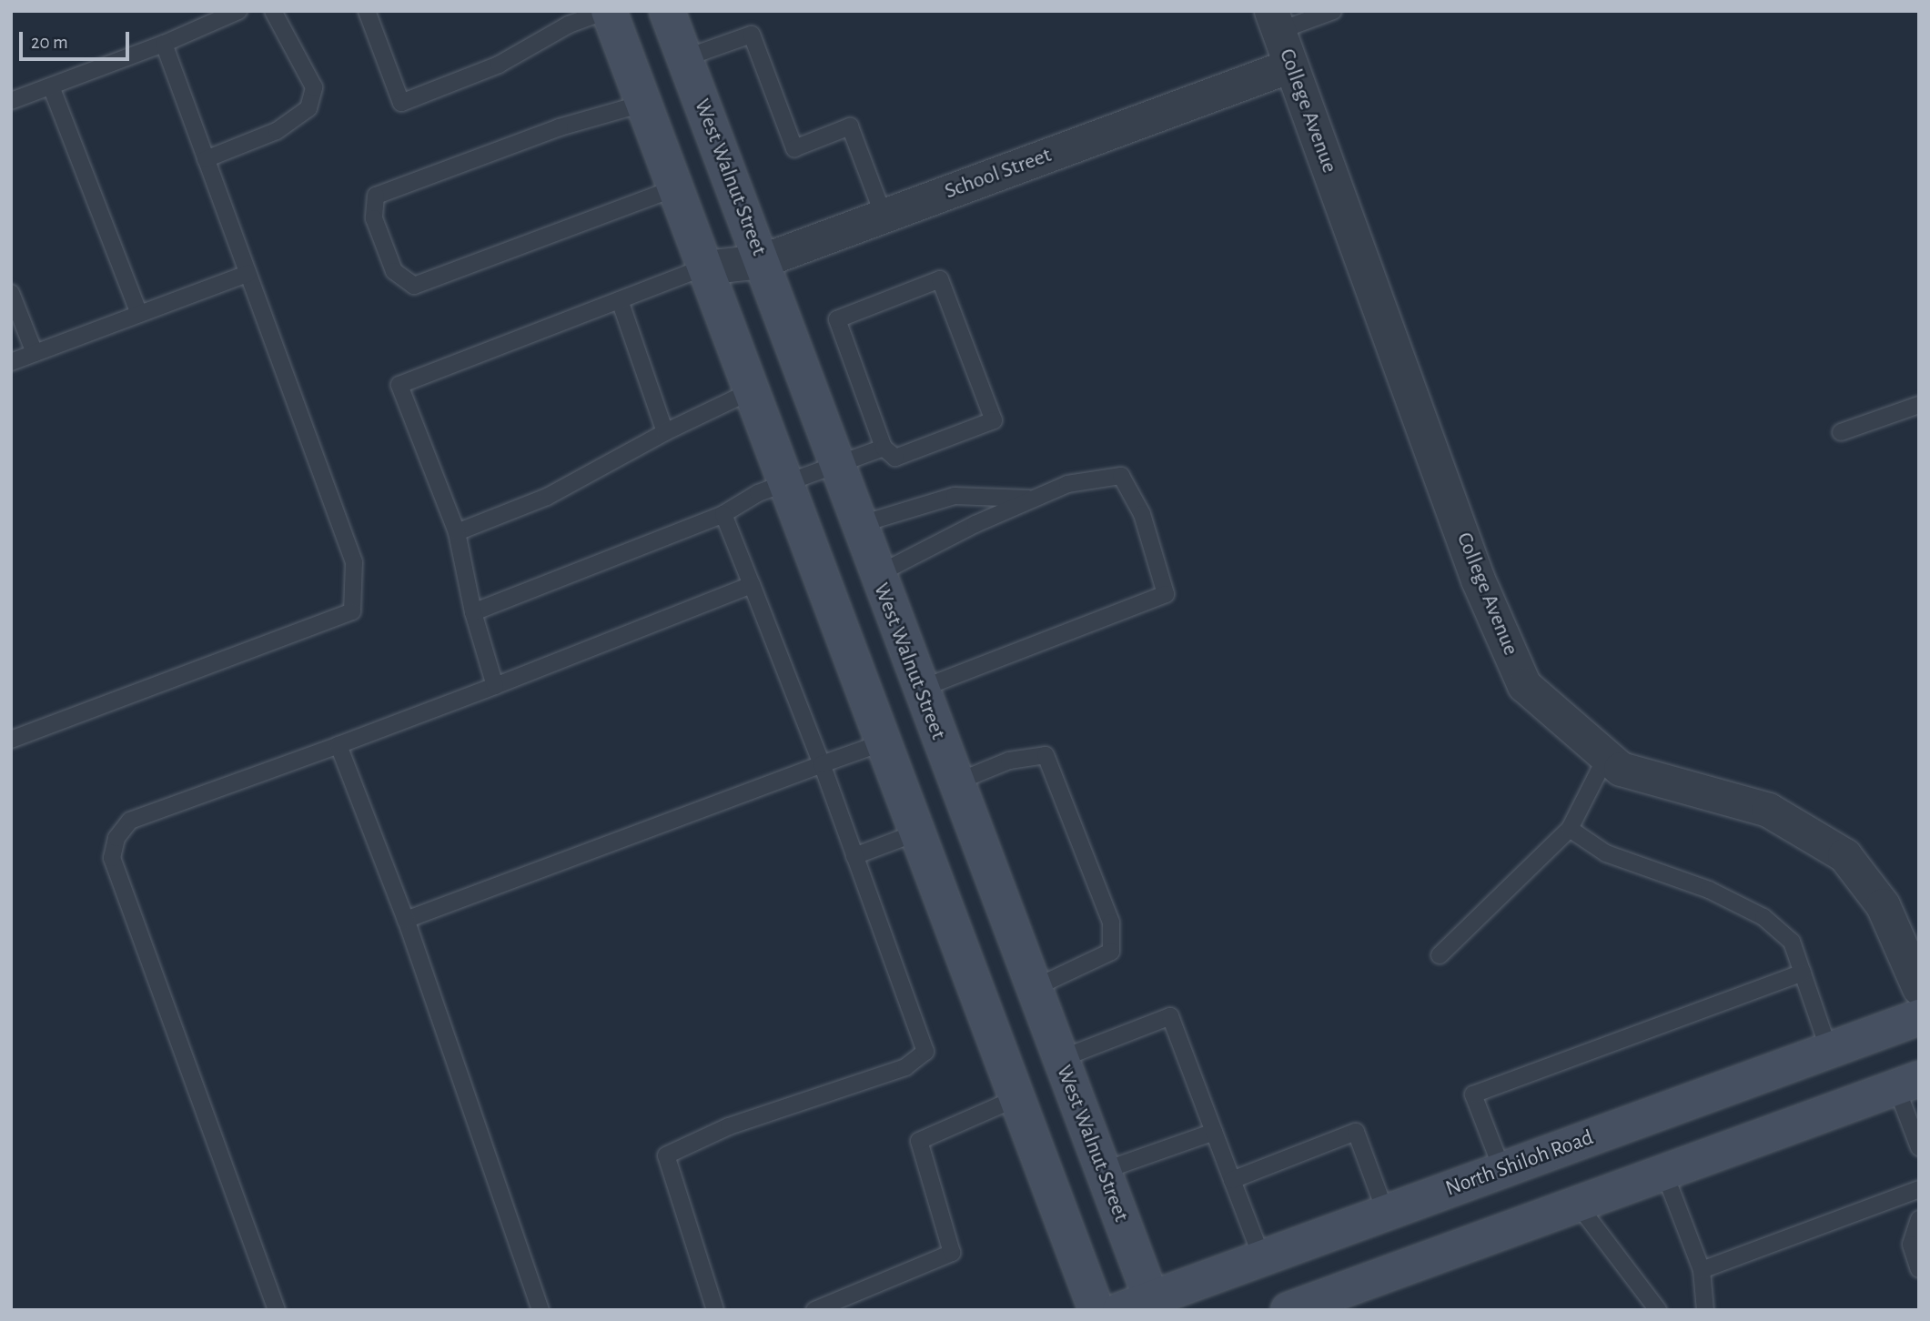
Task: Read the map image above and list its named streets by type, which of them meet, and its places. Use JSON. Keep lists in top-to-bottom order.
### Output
{
  "streets": {
    "main road": ["West Walnut Street", "North Shiloh Road"],
    "street": ["College Avenue", "School Street"]
  },
  "crossings": [
    ["College Avenue", "School Street"],
    ["School Street", "West Walnut Street"],
    ["West Walnut Street", "North Shiloh Road"]
  ],
  "scale_bar": "20 m"
}
